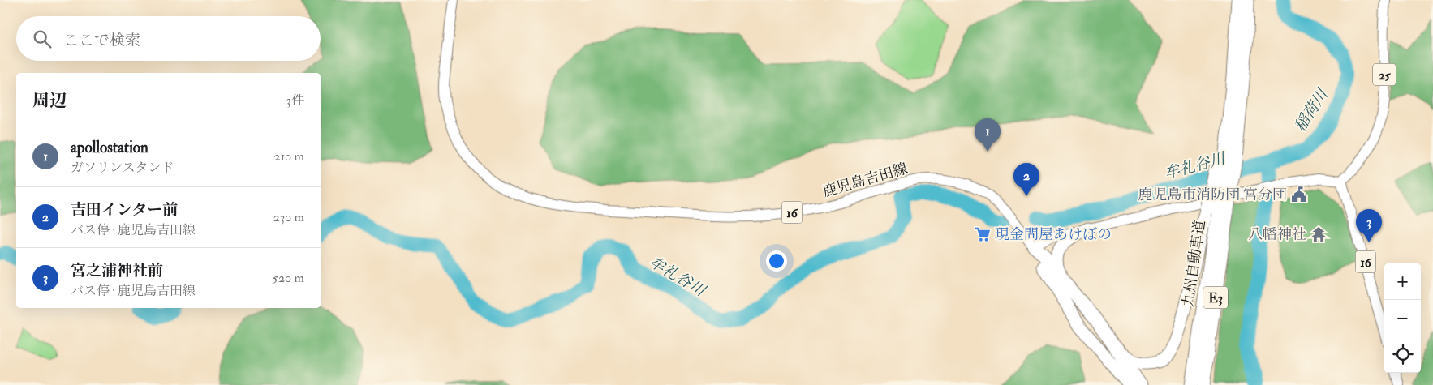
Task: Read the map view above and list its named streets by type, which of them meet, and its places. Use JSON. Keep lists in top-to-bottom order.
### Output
{
  "streets": {
    "highway": ["九州自動車道", "E3"],
    "main road": ["25", "鹿児島吉田線", "16"]
  },
  "crossings": [
    ["25", "16"]
  ],
  "water": ["稲荷川", "牟礼谷川"],
  "places": {
    "public building": ["鹿児島市消防団 宮分団"],
    "supermarket": ["現金問屋あけぼの"],
    "temple": ["八幡神社"]
  },
  "page": {
    "search": "ここで検索",
    "heading": ["周辺", "3件"],
    "pins": ["1", "2", "3"],
    "list": [
      {
        "mark": "1",
        "name": "apollostation",
        "note": "ガソリンスタンド",
        "value": "210 m"
      },
      {
        "mark": "2",
        "name": "吉田インター前",
        "note": "バス停 · 鹿児島吉田線",
        "value": "230 m"
      },
      {
        "mark": "3",
        "name": "宮之浦神社前",
        "note": "バス停 · 鹿児島吉田線",
        "value": "520 m"
      }
    ],
    "map_buttons": ["+", "−"]
  }
}
